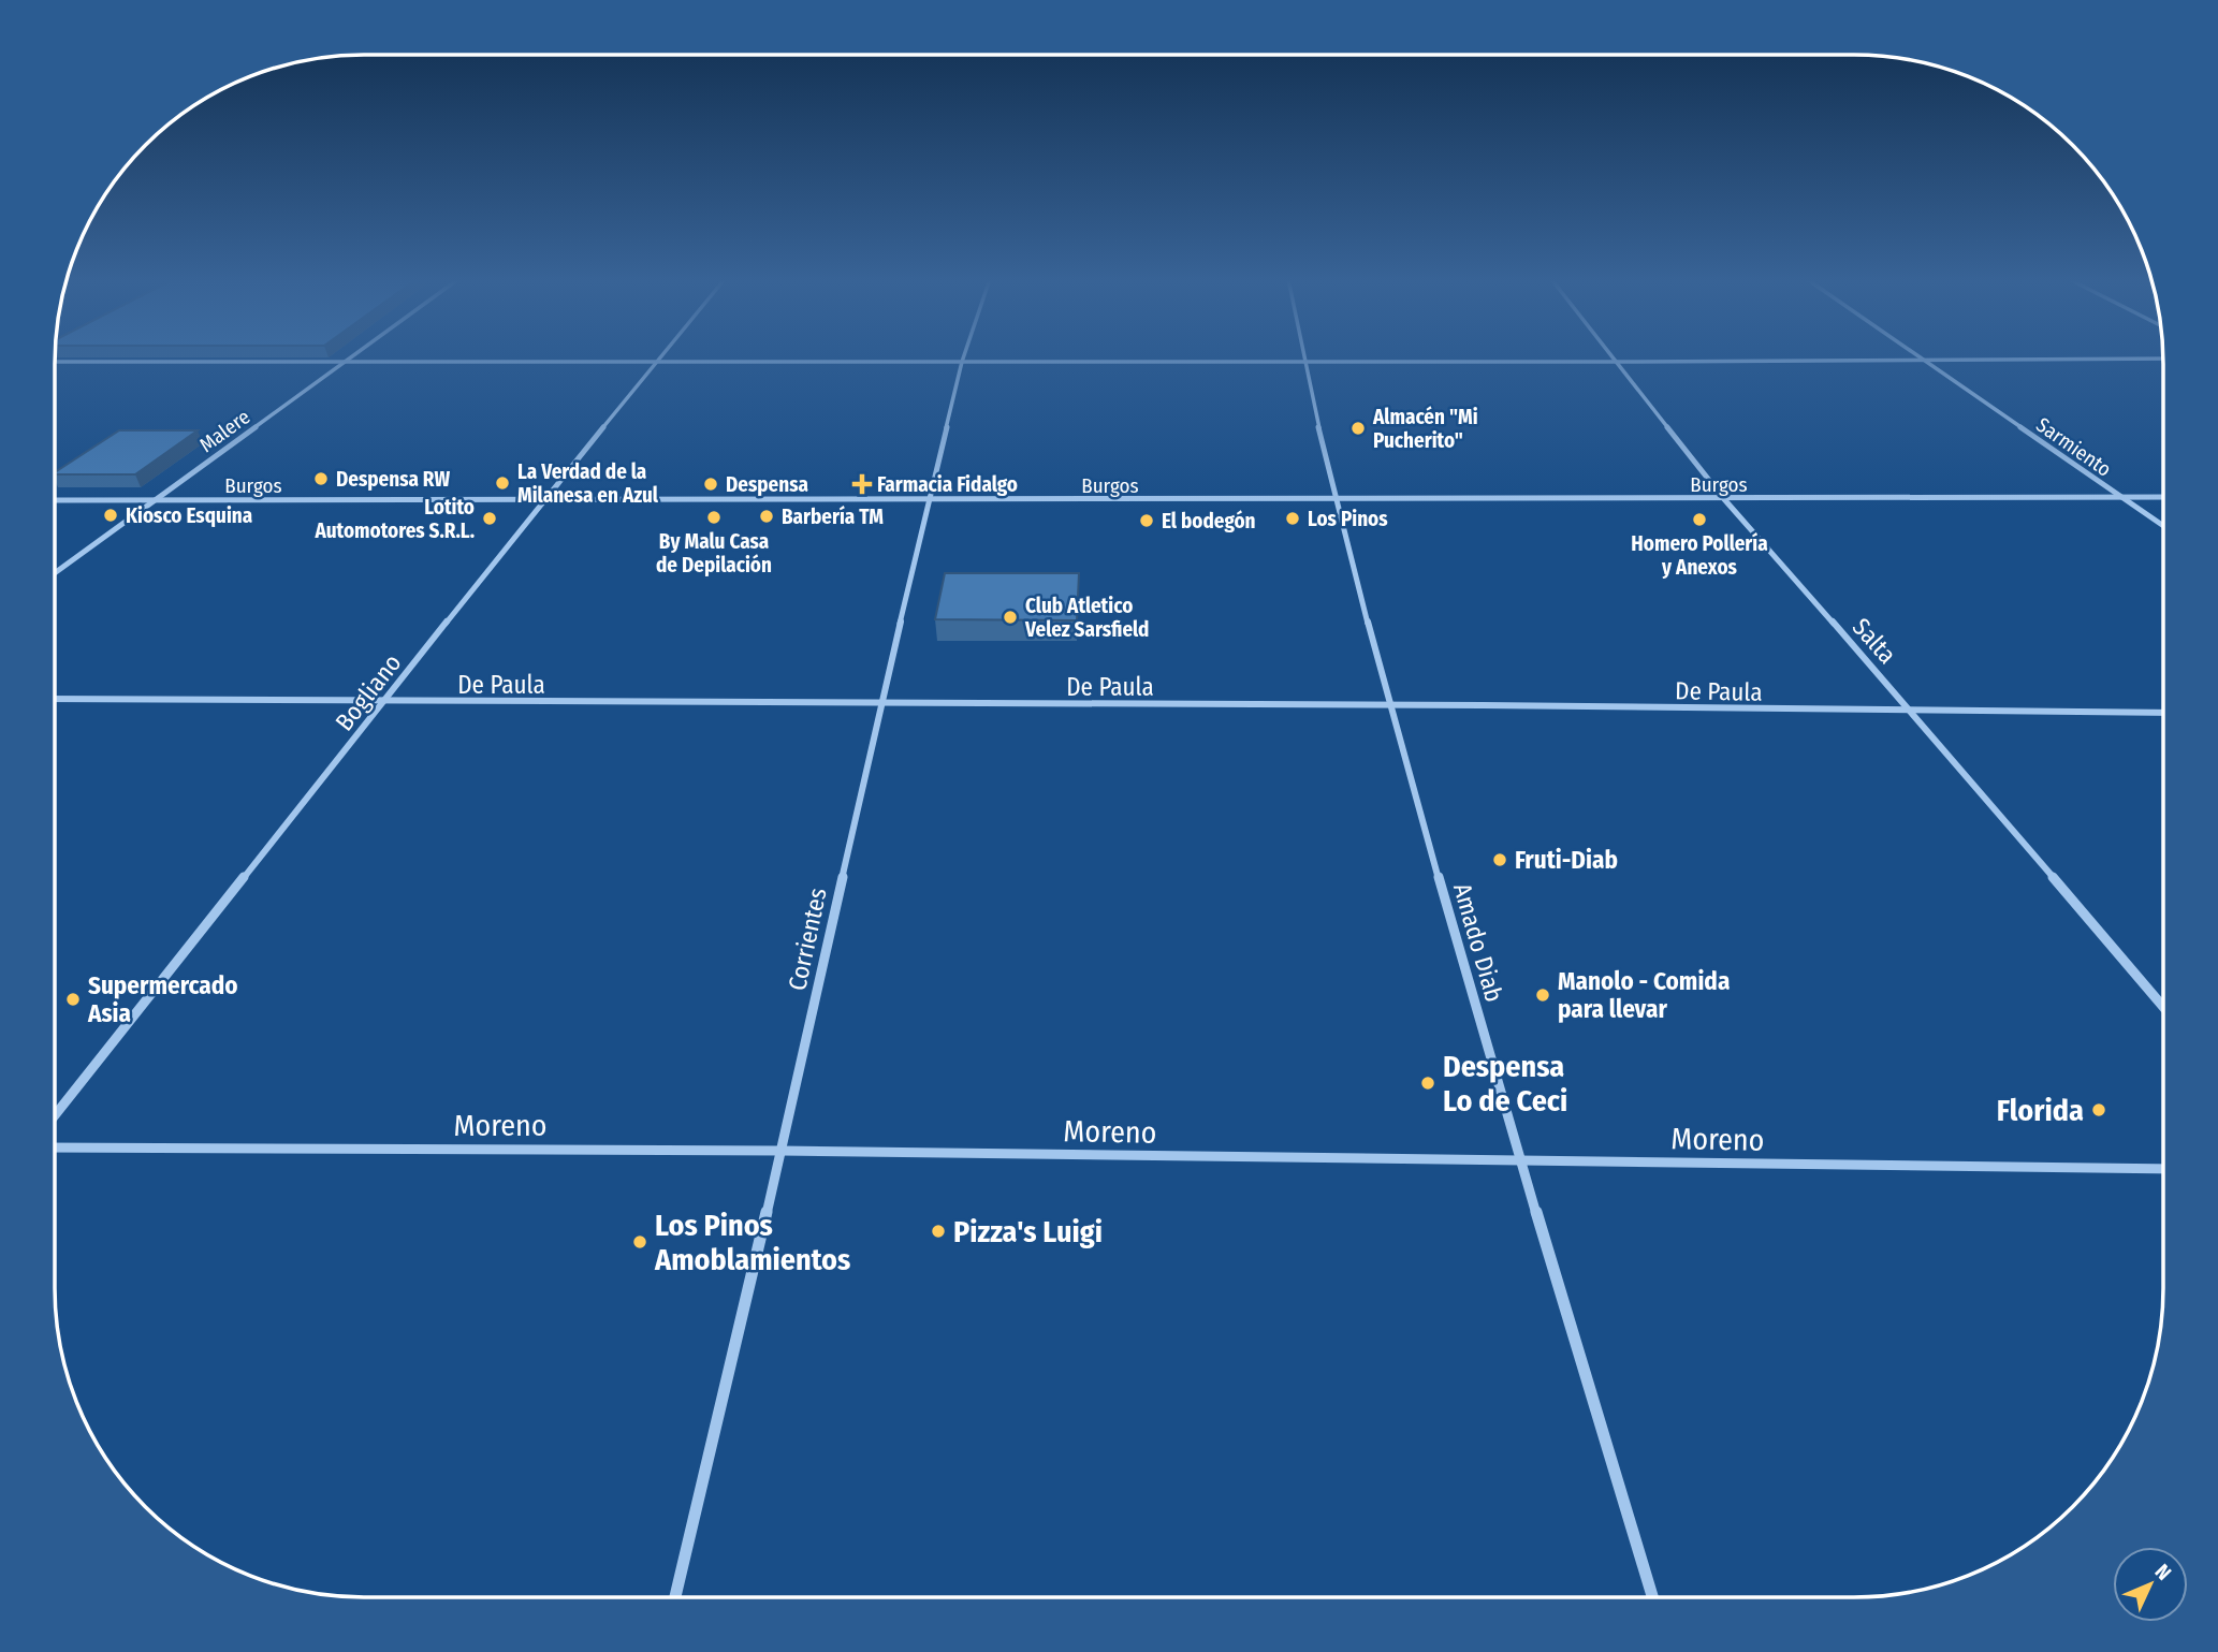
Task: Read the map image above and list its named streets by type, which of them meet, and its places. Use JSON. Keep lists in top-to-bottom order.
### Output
{
  "streets": {
    "street": [
      "Malere",
      "Sarmiento",
      "Burgos",
      "Salta",
      "De Paula",
      "Bogliano",
      "Corrientes",
      "Amado Diab",
      "Moreno"
    ]
  },
  "crossings": [
    ["Malere", "Burgos"],
    ["Sarmiento", "Burgos"],
    ["Burgos", "Salta"],
    ["Burgos", "Bogliano"],
    ["Burgos", "Corrientes"],
    ["Burgos", "Amado Diab"],
    ["Salta", "De Paula"],
    ["De Paula", "Bogliano"],
    ["De Paula", "Corrientes"],
    ["De Paula", "Amado Diab"],
    ["Corrientes", "Moreno"],
    ["Amado Diab", "Moreno"]
  ],
  "places": {
    "other": [
      "Almacén \"Mi Pucherito\"",
      "Despensa RW",
      "La Verdad de la Milanesa en Azul",
      "Despensa",
      "Kiosco Esquina",
      "Barbería TM",
      "By Malu Casa de Depilación",
      "Lotito Automotores S.R.L.",
      "Los Pinos",
      "Homero Pollería y Anexos",
      "El bodegón",
      "Club Atletico Velez Sarsfield",
      "Fruti-Diab",
      "Manolo - Comida para llevar",
      "Supermercado Asia",
      "Despensa Lo de Ceci",
      "Florida",
      "Pizza's Luigi",
      "Los Pinos Amoblamientos"
    ],
    "health": ["Farmacia Fidalgo"]
  },
  "north": "top right"
}
